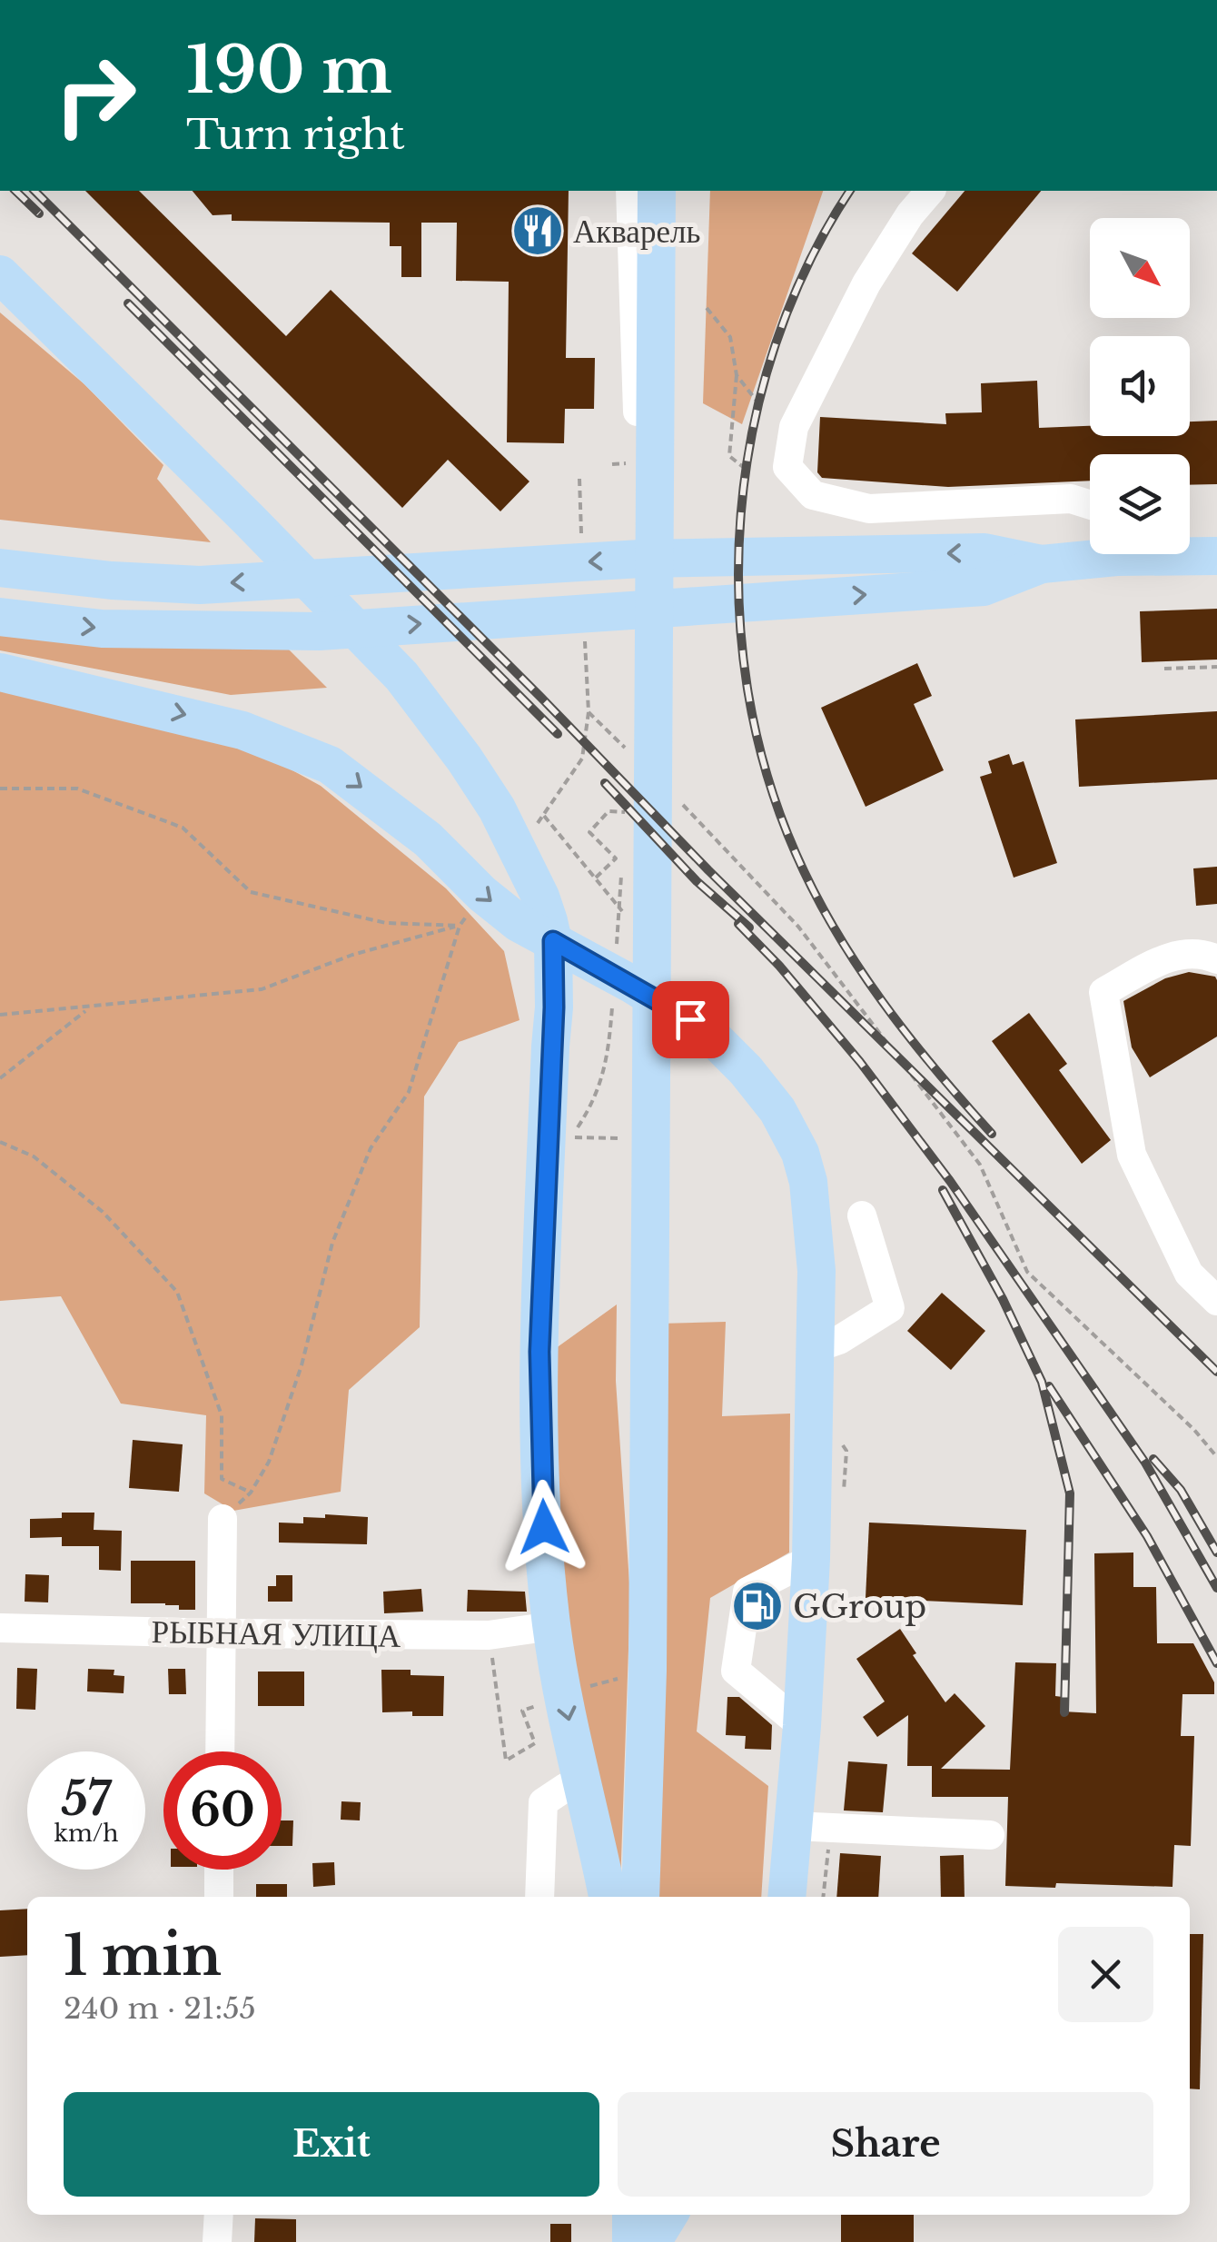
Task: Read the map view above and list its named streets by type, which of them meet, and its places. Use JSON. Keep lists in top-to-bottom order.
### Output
{
  "streets": {
    "street": ["РЫБНАЯ УЛИЦА"]
  },
  "places": {
    "restaurant": ["Акварель"],
    "fuel station": ["GGroup"]
  },
  "north": "bottom right",
  "page": {
    "turn": ["190 m", "Turn right"],
    "speed": "57 km/h",
    "limit": "60",
    "heading": ["1 min", "240 m · 21:55"],
    "buttons": ["Exit", "Share"]
  }
}
